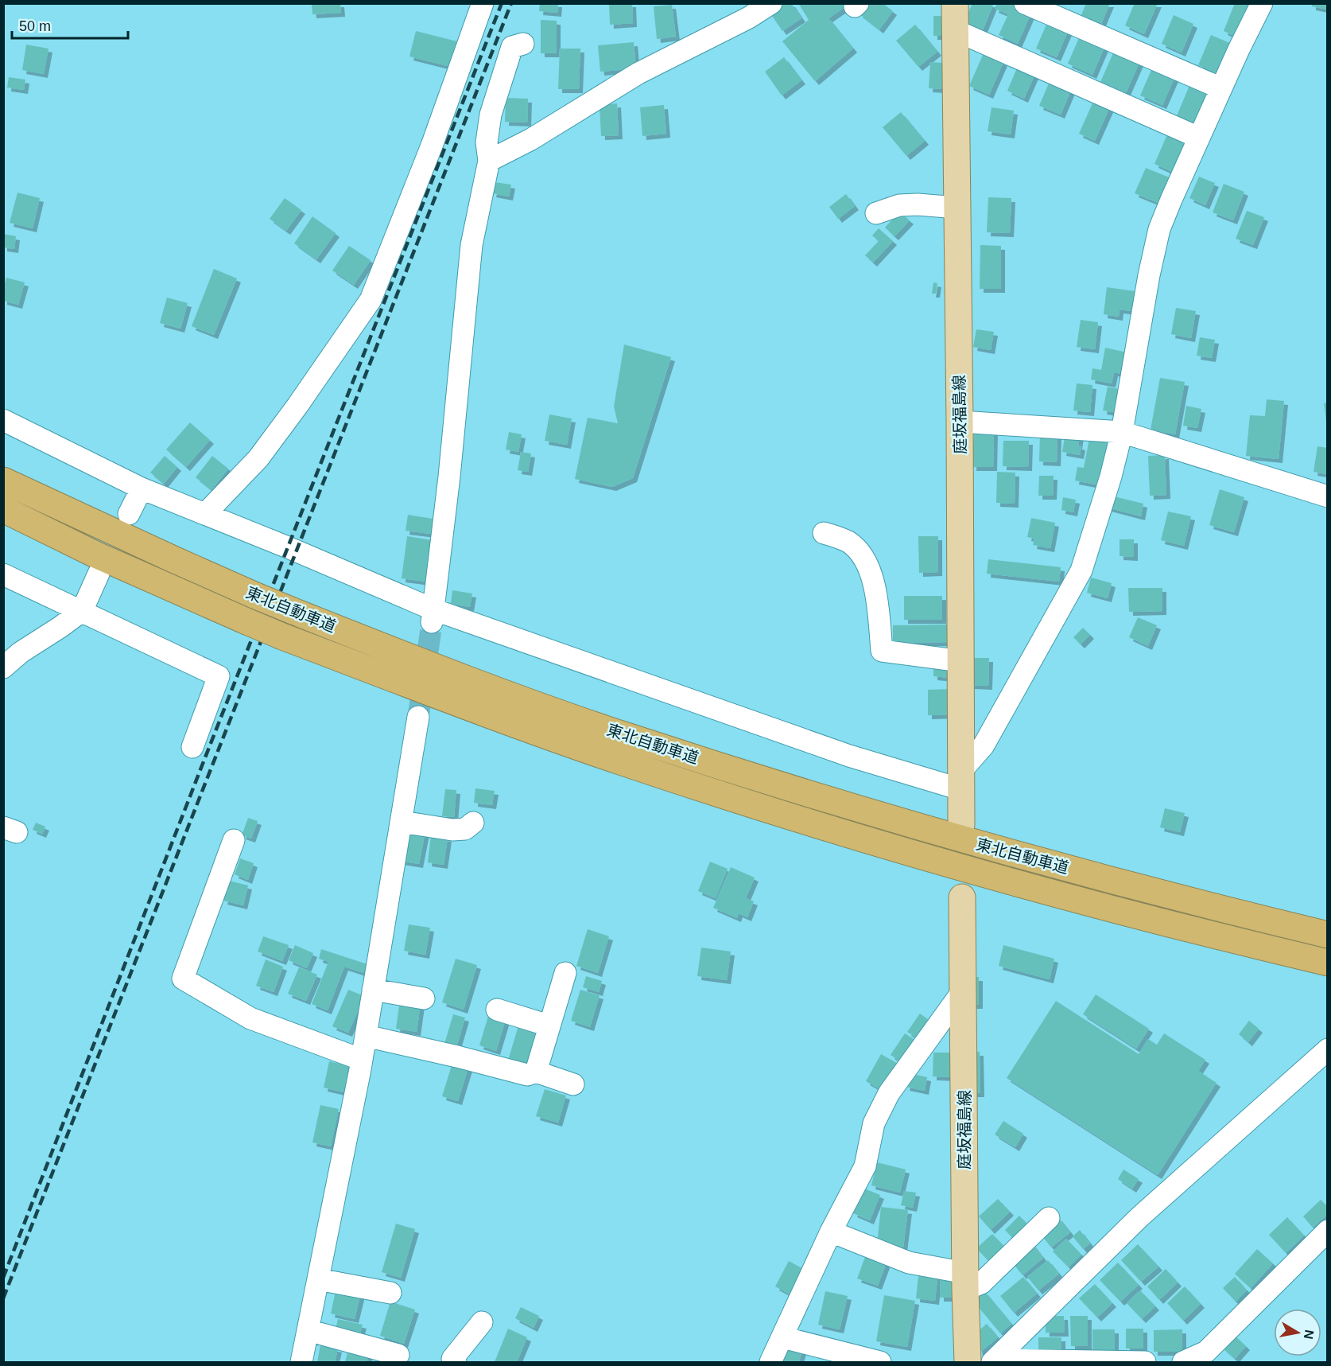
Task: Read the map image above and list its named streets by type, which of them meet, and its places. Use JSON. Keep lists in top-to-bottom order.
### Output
{
  "streets": {
    "highway": ["東北自動車道"],
    "main road": ["庭坂福島線"]
  },
  "scale_bar": "50 m",
  "north": "right"
}
